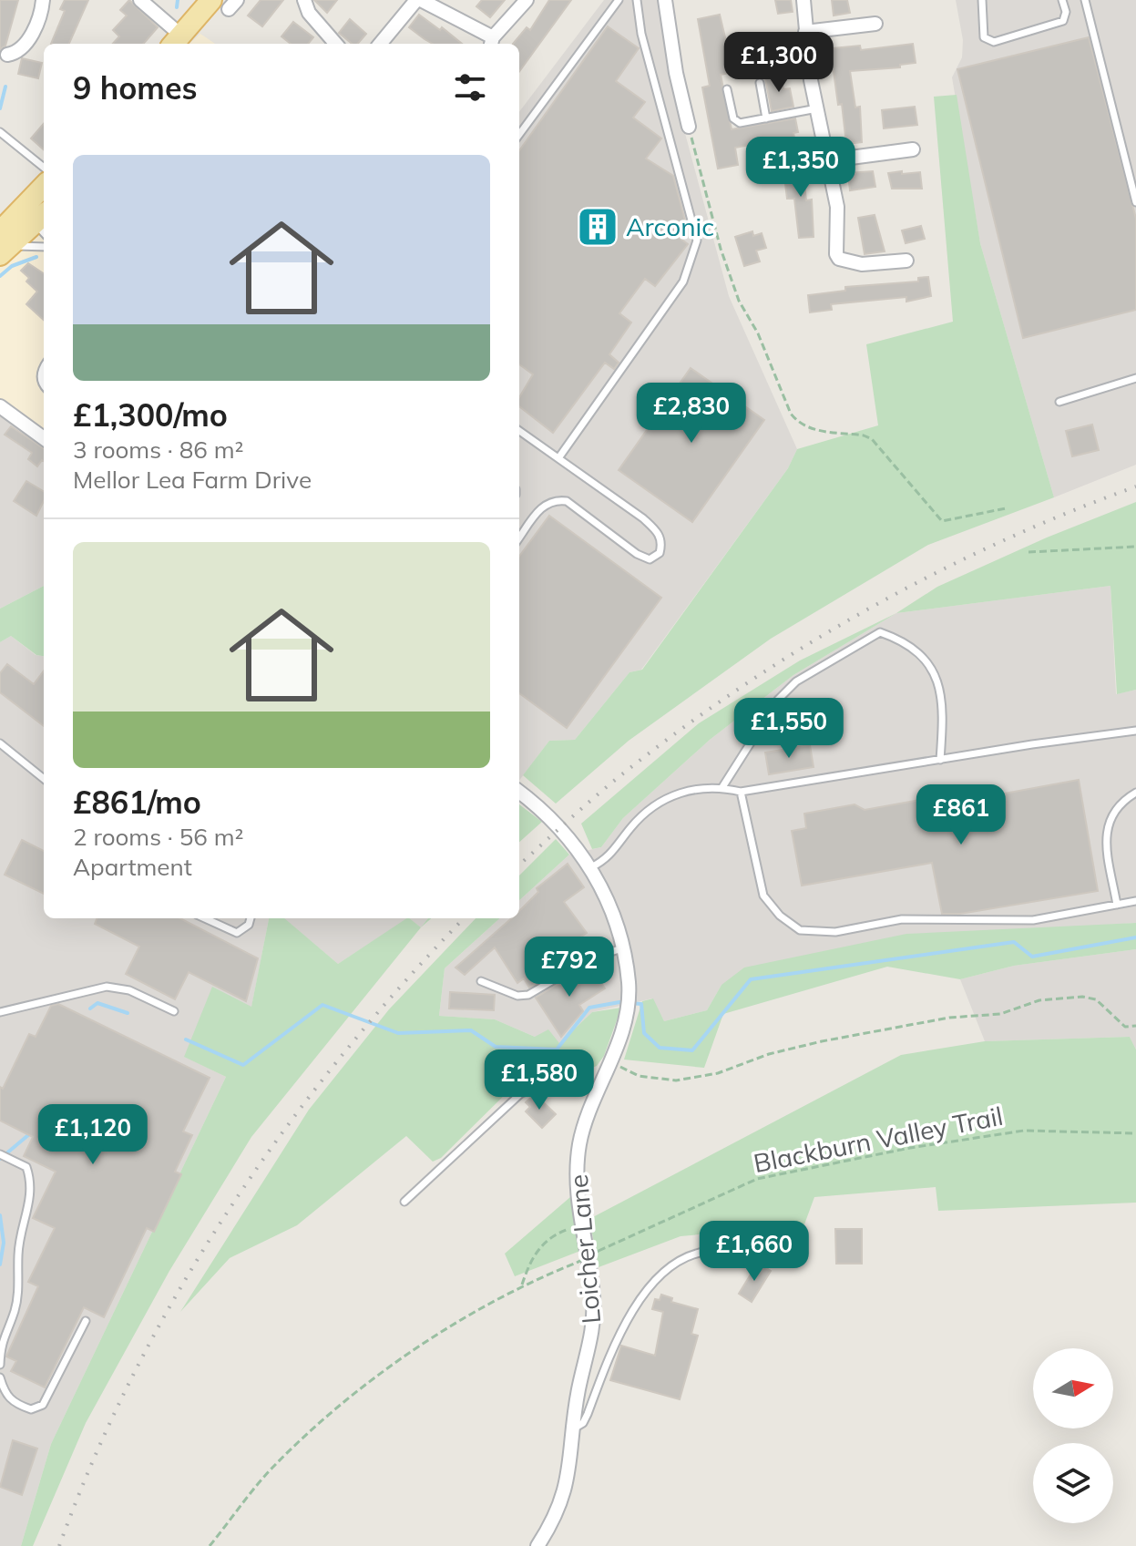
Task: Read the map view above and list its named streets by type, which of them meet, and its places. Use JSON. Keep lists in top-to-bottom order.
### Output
{
  "streets": {
    "street": ["Loicher Lane"],
    "path": ["Blackburn Valley Trail"]
  },
  "places": {
    "building": ["Arconic"]
  },
  "north": "right",
  "page": {
    "price": [
      "£1,300",
      "£1,350",
      "£2,830",
      "£1,550",
      "£861",
      "£792",
      "£1,580",
      "£1,120",
      "£1,660"
    ],
    "heading": "9 homes",
    "list": [
      {
        "name": "£1,300/mo",
        "note": "3 rooms · 86 m² · Mellor Lea Farm Drive"
      },
      {
        "name": "£861/mo",
        "note": "2 rooms · 56 m² · Apartment"
      }
    ]
  }
}
